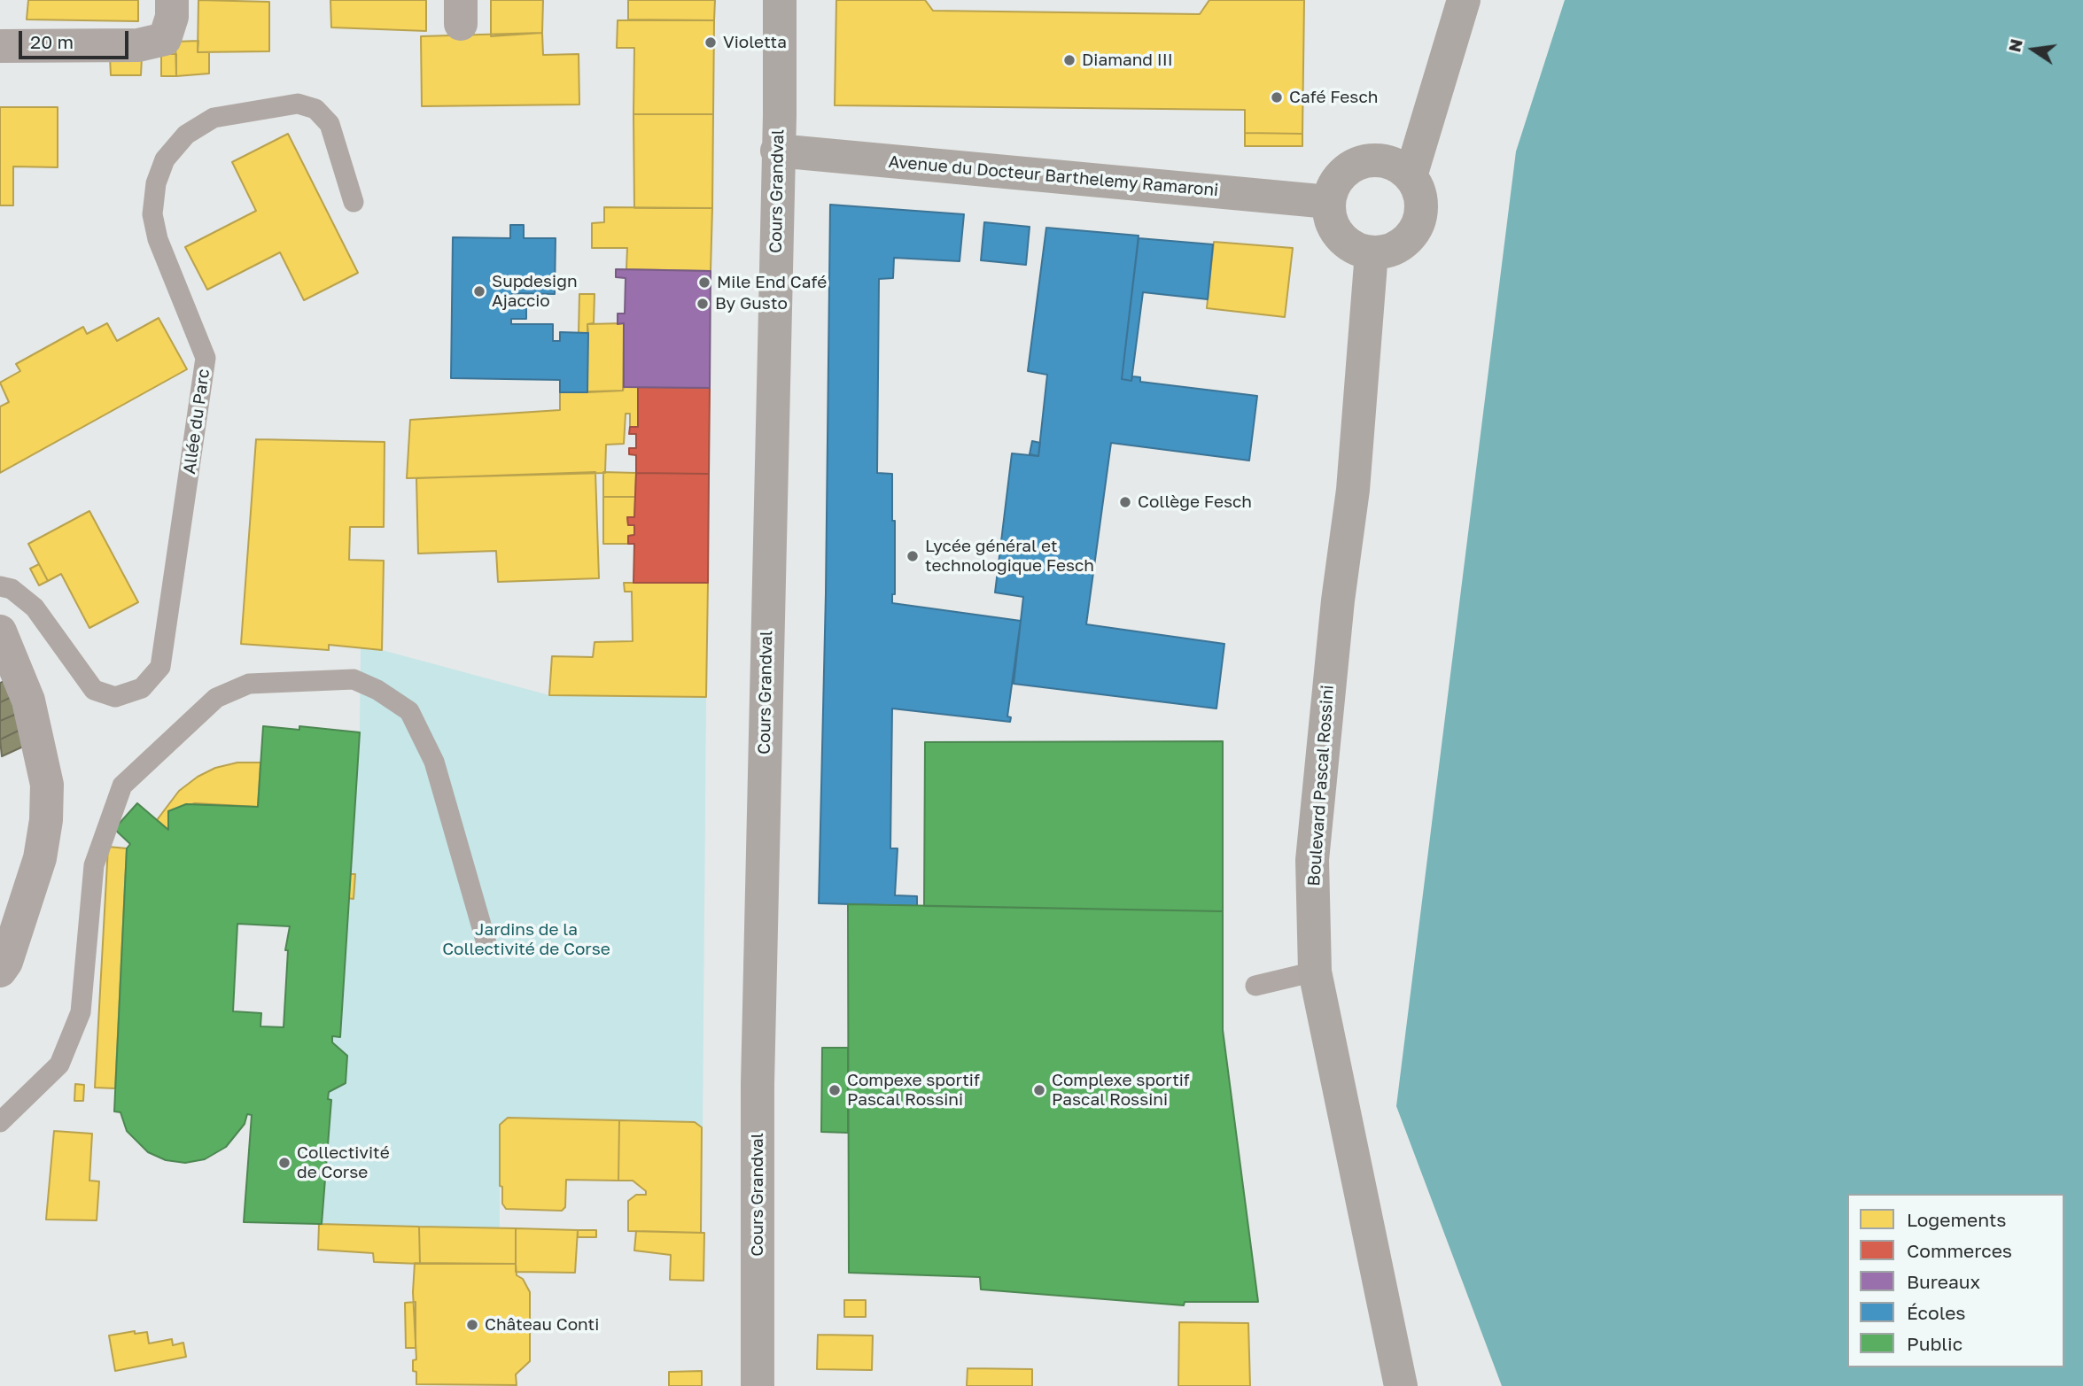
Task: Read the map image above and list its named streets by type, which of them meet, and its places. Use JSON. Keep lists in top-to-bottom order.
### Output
{
  "streets": {
    "main road": ["Avenue du Docteur Barthelemy Ramaroni", "Cours Grandval", "Boulevard Pascal Rossini"],
    "lane": ["Allée du Parc"]
  },
  "crossings": [
    ["Avenue du Docteur Barthelemy Ramaroni", "Cours Grandval"],
    ["Avenue du Docteur Barthelemy Ramaroni", "Boulevard Pascal Rossini"]
  ],
  "parks": ["Jardins de la Collectivité de Corse"],
  "places": [
    "Violetta",
    "Diamand III",
    "Café Fesch",
    "Mile End Café",
    "Supdesign Ajaccio",
    "By Gusto",
    "Collège Fesch",
    "Lycée général et technologique Fesch",
    "Compexe sportif Pascal Rossini",
    "Complexe sportif Pascal Rossini",
    "Collectivité de Corse",
    "Château Conti"
  ],
  "legend": [
    "Logements",
    "Commerces",
    "Bureaux",
    "Écoles",
    "Public"
  ],
  "scale_bar": "20 m",
  "north": "left"
}
